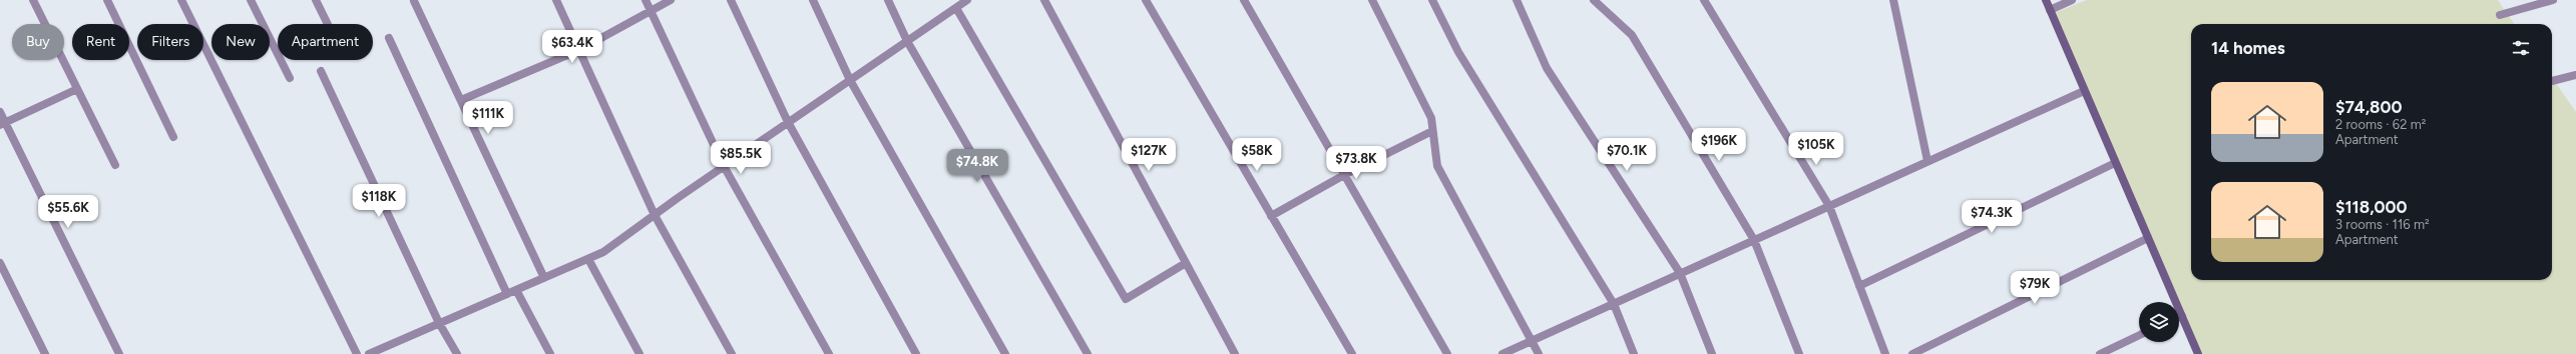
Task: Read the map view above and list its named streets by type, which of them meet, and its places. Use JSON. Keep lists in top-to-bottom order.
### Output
{
  "page": {
    "chip": [
      "Buy",
      "Rent",
      "Filters",
      "New",
      "Apartment"
    ],
    "heading": "14 homes",
    "price": [
      "$63.4K",
      "$111K",
      "$196K",
      "$105K",
      "$127K",
      "$58K",
      "$70.1K",
      "$85.5K",
      "$73.8K",
      "$74.8K",
      "$118K",
      "$55.6K",
      "$74.3K",
      "$79K"
    ],
    "list": [
      {
        "name": "$74,800",
        "note": "2 rooms · 62 m² · Apartment"
      },
      {
        "name": "$118,000",
        "note": "3 rooms · 116 m² · Apartment"
      }
    ]
  }
}
